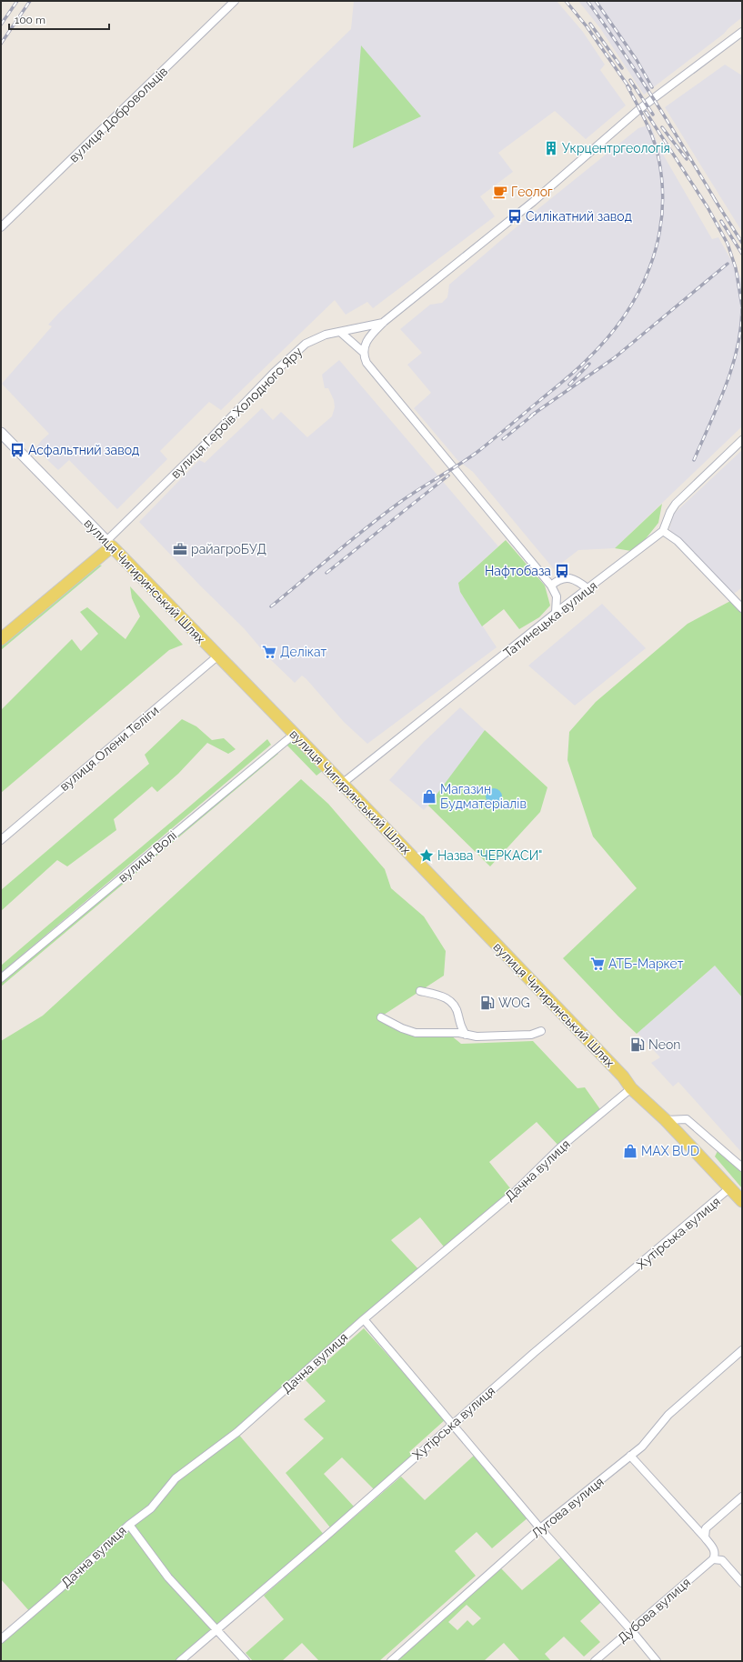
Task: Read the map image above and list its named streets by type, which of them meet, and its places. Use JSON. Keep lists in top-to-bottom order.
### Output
{
  "streets": {
    "main road": ["вулиця Героїв Холодного Яру", "вулиця Чигиринський Шлях"],
    "street": [
      "вулиця Добровольців",
      "Татинецька вулиця",
      "вулиця Олени Теліги",
      "вулиця Волі",
      "Дачна вулиця",
      "Хутірська вулиця",
      "Лугова вулиця",
      "Дубова вулиця"
    ]
  },
  "crossings": [
    ["вулиця Героїв Холодного Яру", "вулиця Чигиринський Шлях"],
    ["вулиця Чигиринський Шлях", "Татинецька вулиця"],
    ["вулиця Чигиринський Шлях", "вулиця Олени Теліги"],
    ["вулиця Чигиринський Шлях", "вулиця Волі"],
    ["вулиця Чигиринський Шлях", "Дачна вулиця"],
    ["вулиця Чигиринський Шлях", "Хутірська вулиця"]
  ],
  "places": {
    "building": ["Укрцентргеологія"],
    "cafe": ["Геолог"],
    "bus stop": ["Силікатний завод", "Асфальтний завод", "Нафтобаза"],
    "office": ["райагроБУД"],
    "supermarket": ["Делікат", "АТБ-Маркет"],
    "shop": ["Магазин Будматеріалів", "MAX BUD"],
    "place": ["Назва \"ЧЕРКАСИ\""],
    "fuel station": ["WOG", "Neon"]
  },
  "scale_bar": "100 m"
}
